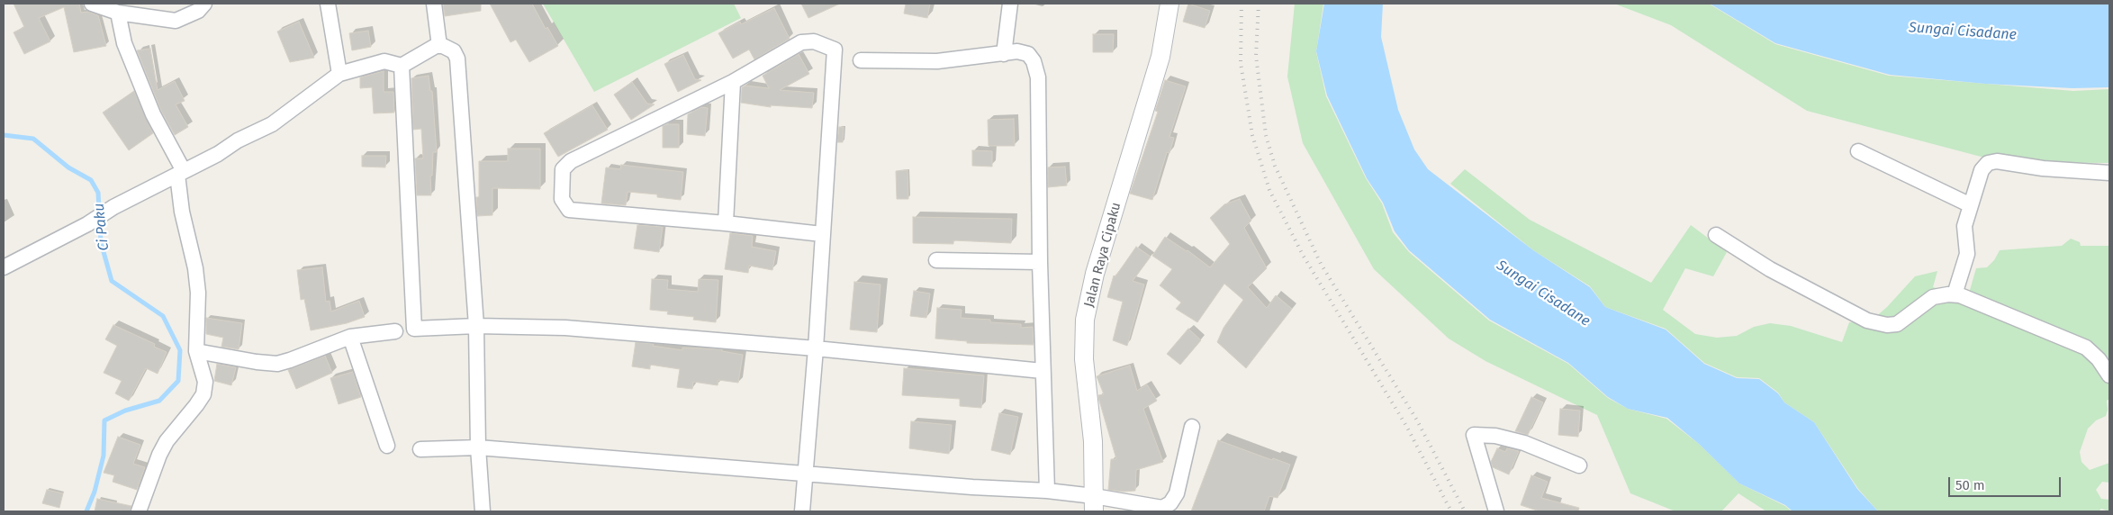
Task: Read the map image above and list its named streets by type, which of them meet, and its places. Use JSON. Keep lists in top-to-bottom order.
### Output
{
  "streets": {
    "street": ["Jalan Raya Cipaku"]
  },
  "water": ["Sungai Cisadane", "Ci Paku"],
  "scale_bar": "50 m"
}
